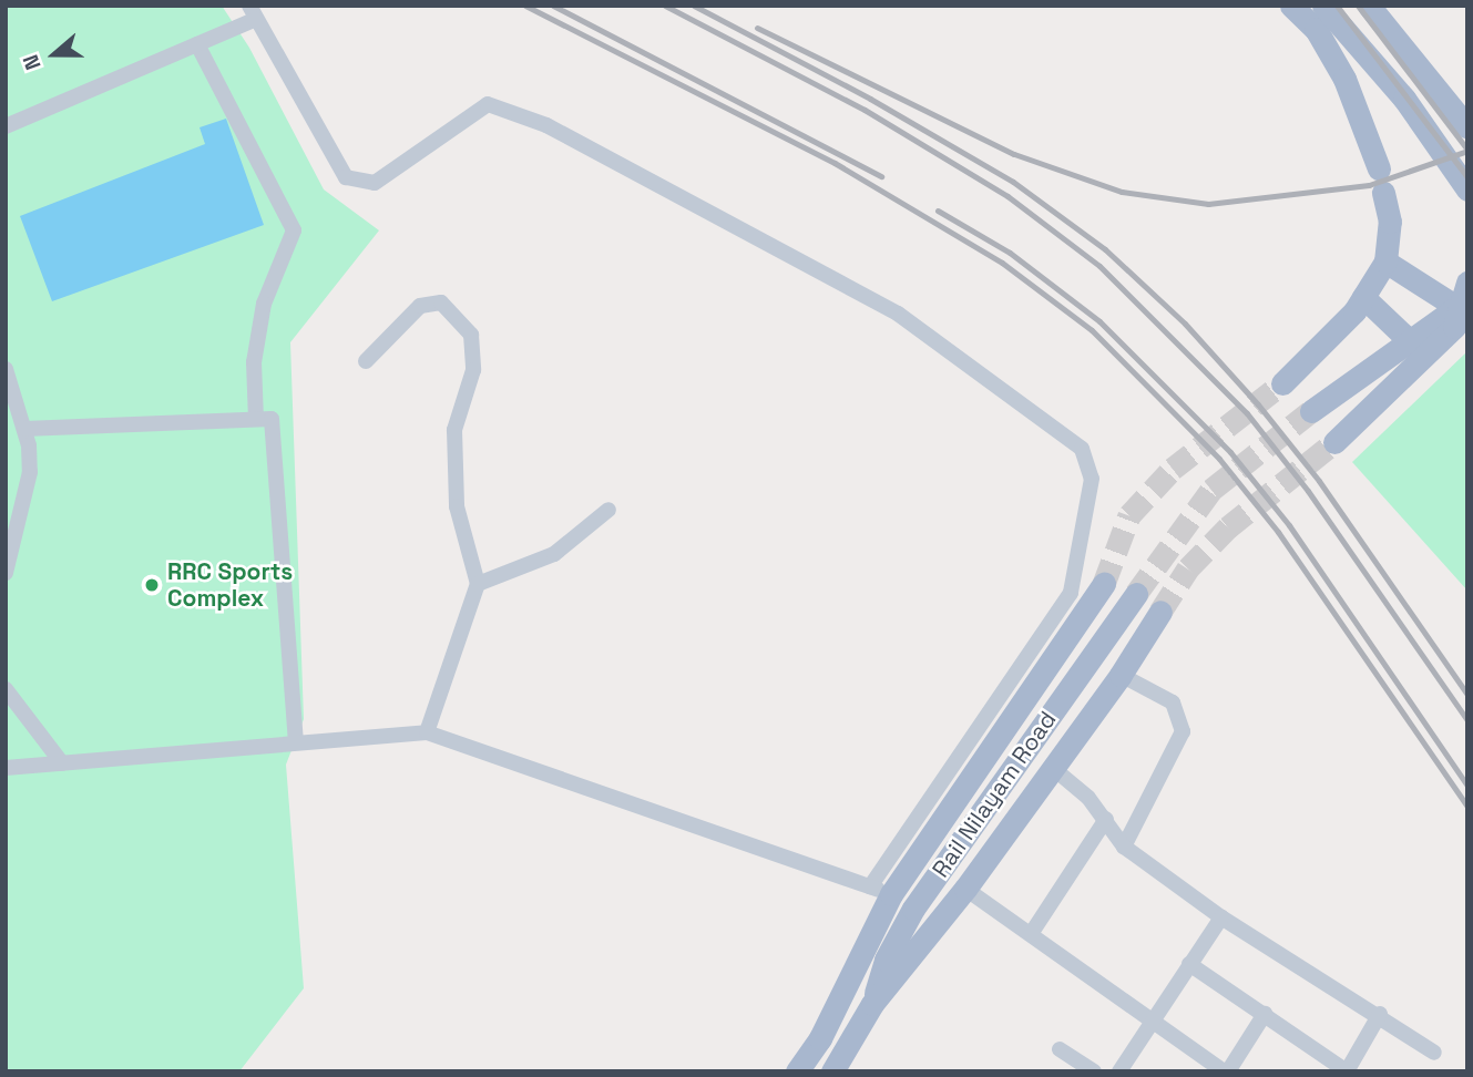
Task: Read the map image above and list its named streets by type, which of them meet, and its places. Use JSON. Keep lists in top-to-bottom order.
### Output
{
  "streets": {
    "main road": ["Rail Nilayam Road"]
  },
  "places": ["RRC Sports Complex"],
  "north": "left"
}
